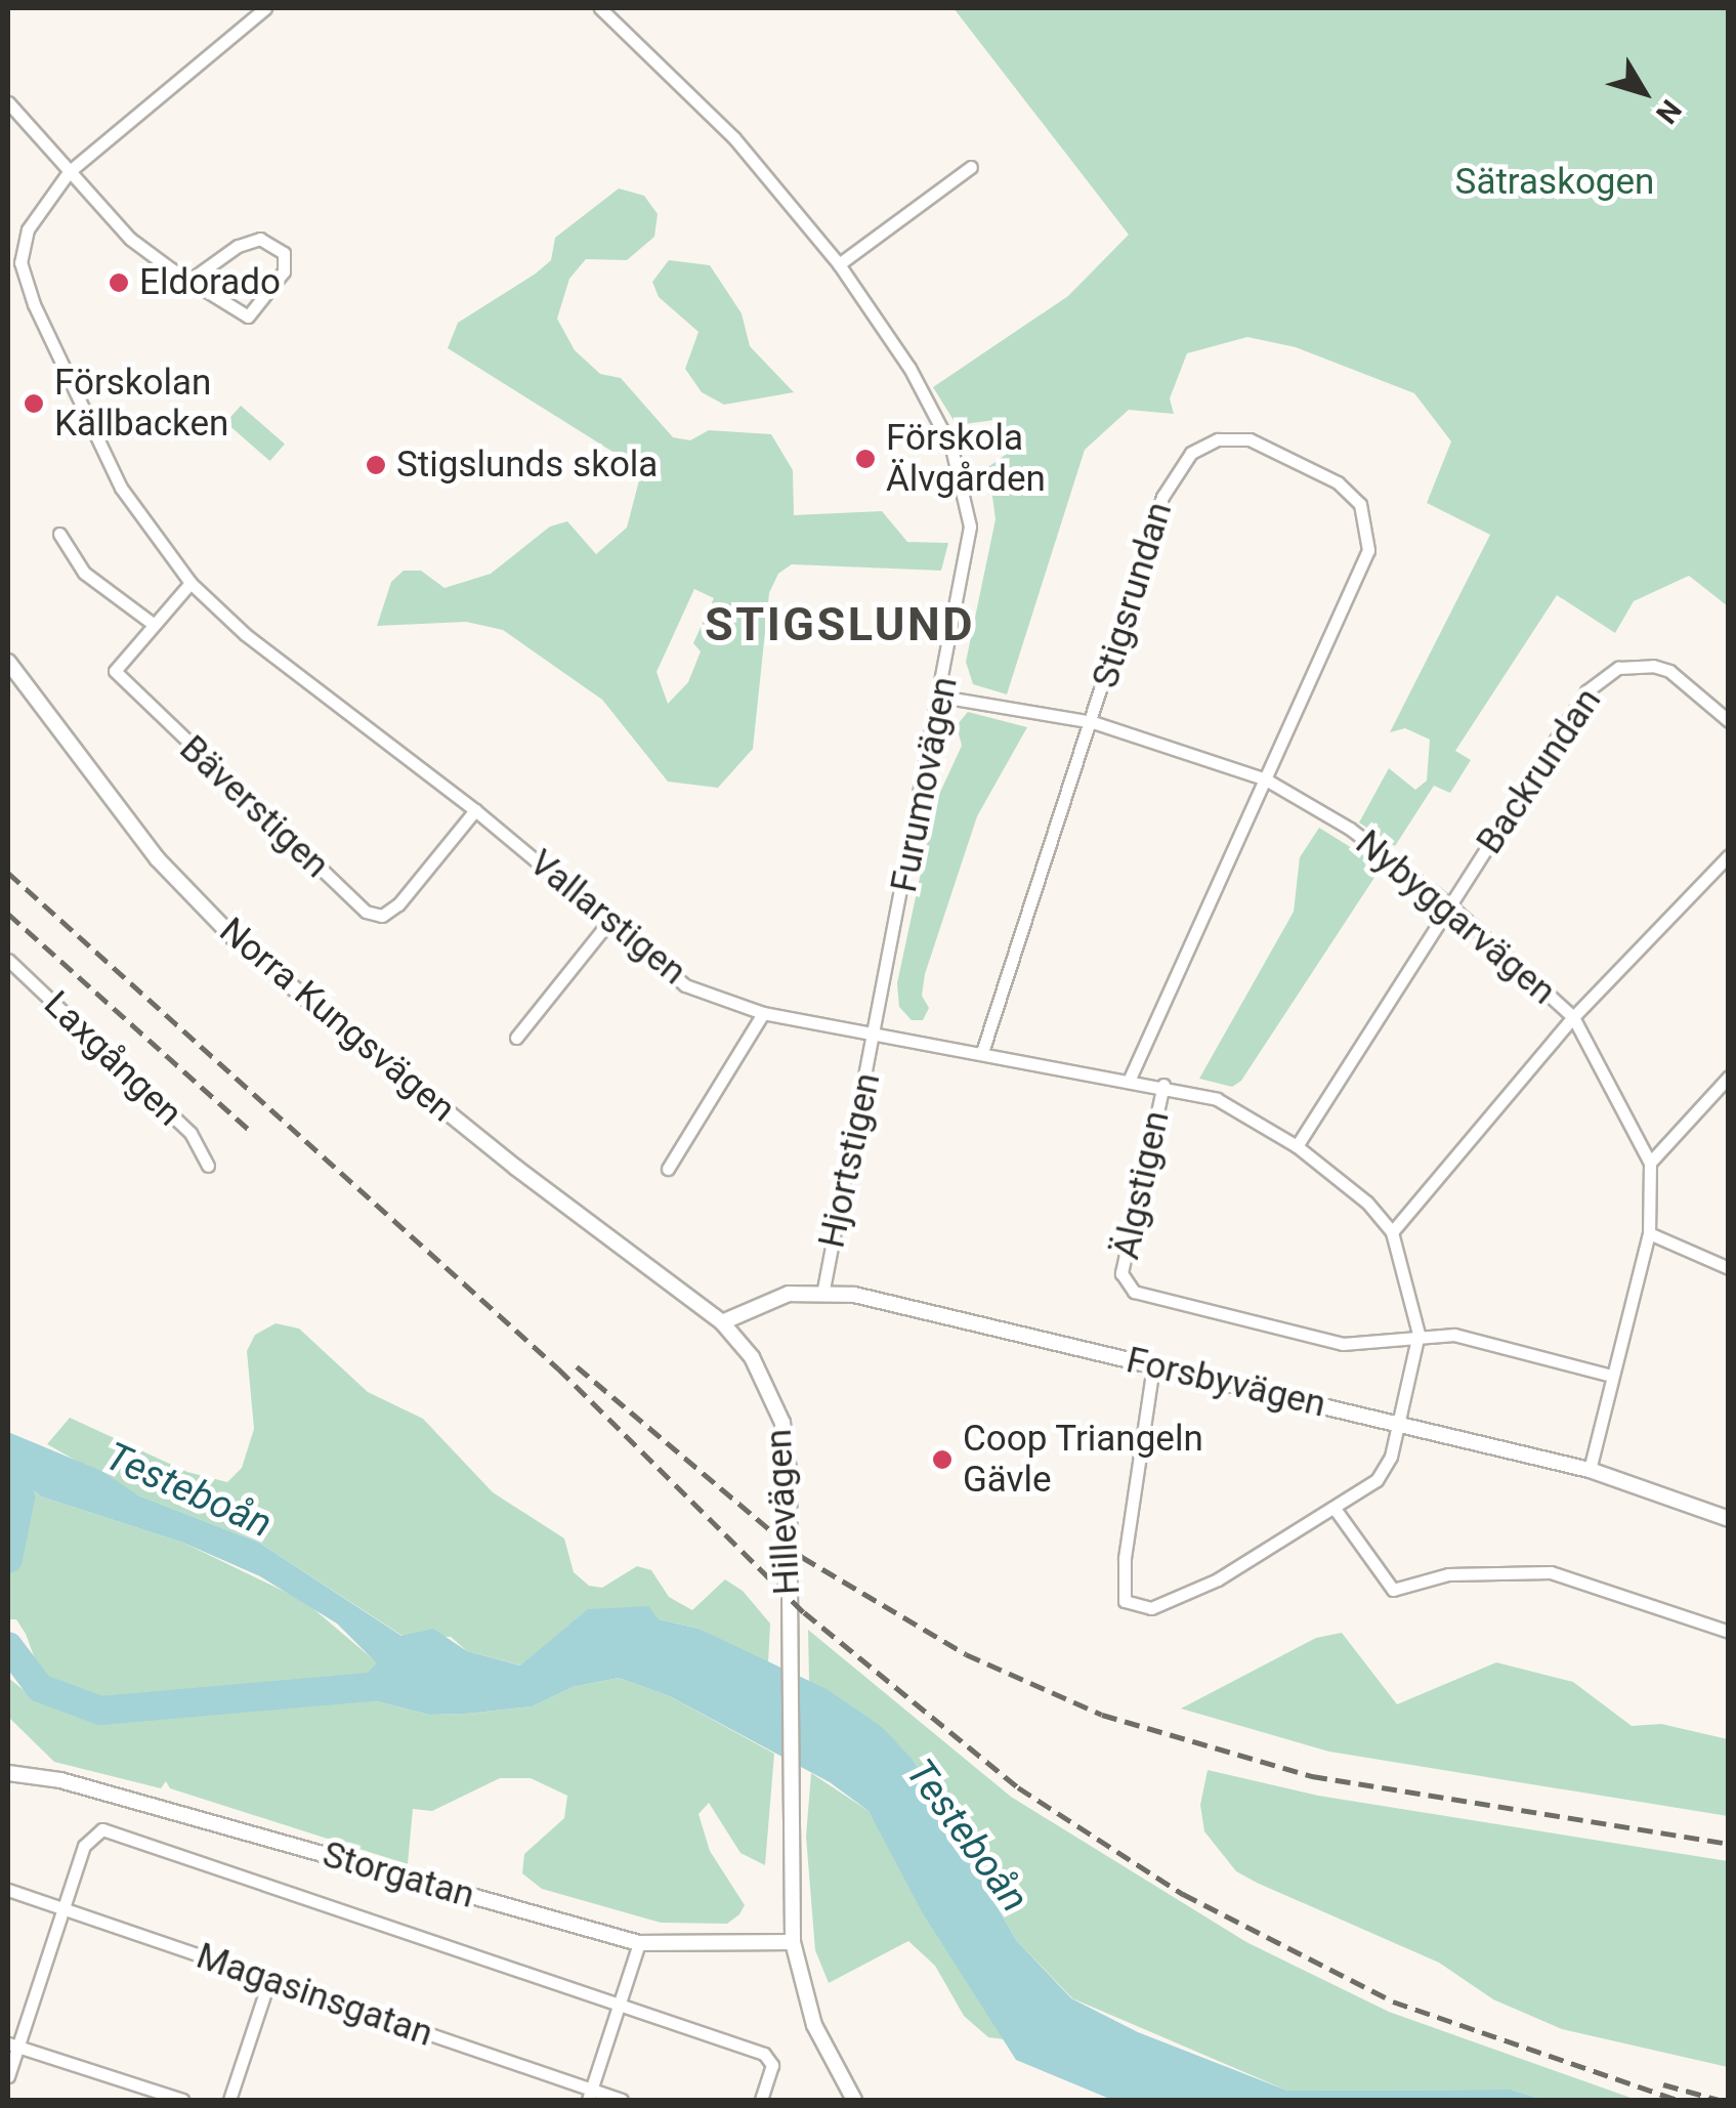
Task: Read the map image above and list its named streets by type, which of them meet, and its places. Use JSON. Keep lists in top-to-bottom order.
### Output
{
  "streets": {
    "street": [
      "Stigsrundan",
      "Backrundan",
      "Furumovägen",
      "Bäverstigen",
      "Vallarstigen",
      "Nybyggarvägen",
      "Norra Kungsvägen",
      "Laxgången",
      "Hjortstigen",
      "Älgstigen",
      "Forsbyvägen",
      "Hillevägen",
      "Storgatan",
      "Magasinsgatan"
    ]
  },
  "crossings": [
    ["Stigsrundan", "Vallarstigen"],
    ["Stigsrundan", "Nybyggarvägen"],
    ["Backrundan", "Vallarstigen"],
    ["Backrundan", "Nybyggarvägen"],
    ["Furumovägen", "Vallarstigen"],
    ["Furumovägen", "Nybyggarvägen"],
    ["Furumovägen", "Hjortstigen"],
    ["Bäverstigen", "Vallarstigen"],
    ["Vallarstigen", "Hjortstigen"],
    ["Vallarstigen", "Älgstigen"],
    ["Vallarstigen", "Forsbyvägen"],
    ["Nybyggarvägen", "Forsbyvägen"],
    ["Norra Kungsvägen", "Forsbyvägen"],
    ["Norra Kungsvägen", "Hillevägen"],
    ["Hjortstigen", "Forsbyvägen"],
    ["Forsbyvägen", "Hillevägen"],
    ["Hillevägen", "Storgatan"]
  ],
  "districts": ["STIGSLUND"],
  "water": ["Testeboån"],
  "parks": ["Sätraskogen"],
  "places": [
    "Eldorado",
    "Förskolan Källbacken",
    "Förskola Älvgården",
    "Stigslunds skola",
    "Coop Triangeln Gävle"
  ],
  "north": "bottom right"
}
